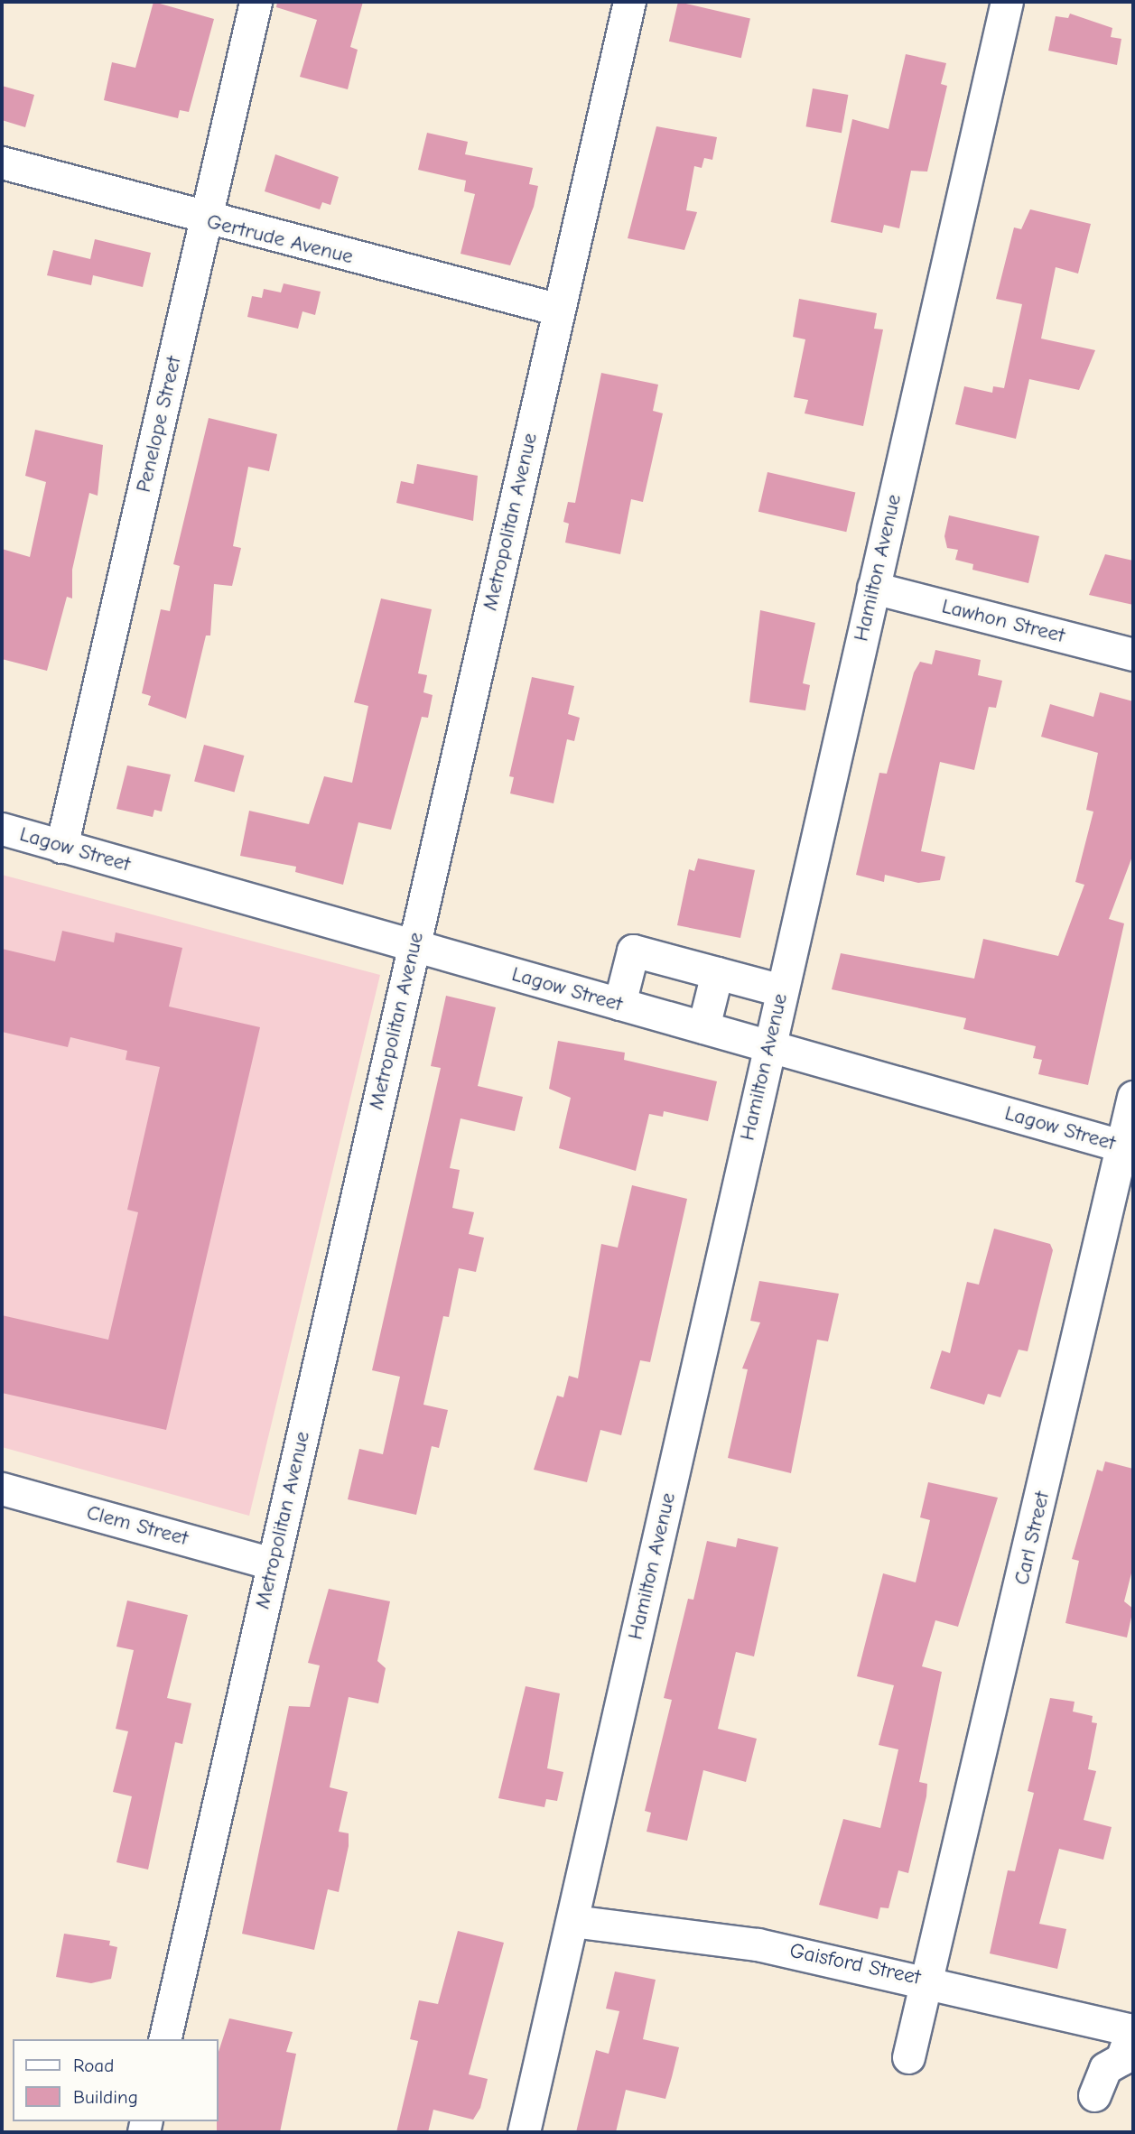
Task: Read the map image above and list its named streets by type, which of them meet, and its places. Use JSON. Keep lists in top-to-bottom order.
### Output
{
  "streets": {
    "street": [
      "Gertrude Avenue",
      "Penelope Street",
      "Metropolitan Avenue",
      "Hamilton Avenue",
      "Lawhon Street",
      "Lagow Street",
      "Clem Street",
      "Carl Street",
      "Gaisford Street"
    ]
  },
  "crossings": [
    ["Gertrude Avenue", "Penelope Street"],
    ["Gertrude Avenue", "Metropolitan Avenue"],
    ["Penelope Street", "Lagow Street"],
    ["Metropolitan Avenue", "Lagow Street"],
    ["Metropolitan Avenue", "Clem Street"],
    ["Hamilton Avenue", "Lawhon Street"],
    ["Hamilton Avenue", "Lagow Street"],
    ["Hamilton Avenue", "Gaisford Street"],
    ["Lagow Street", "Carl Street"],
    ["Carl Street", "Gaisford Street"]
  ],
  "legend": ["Road", "Building"]
}
